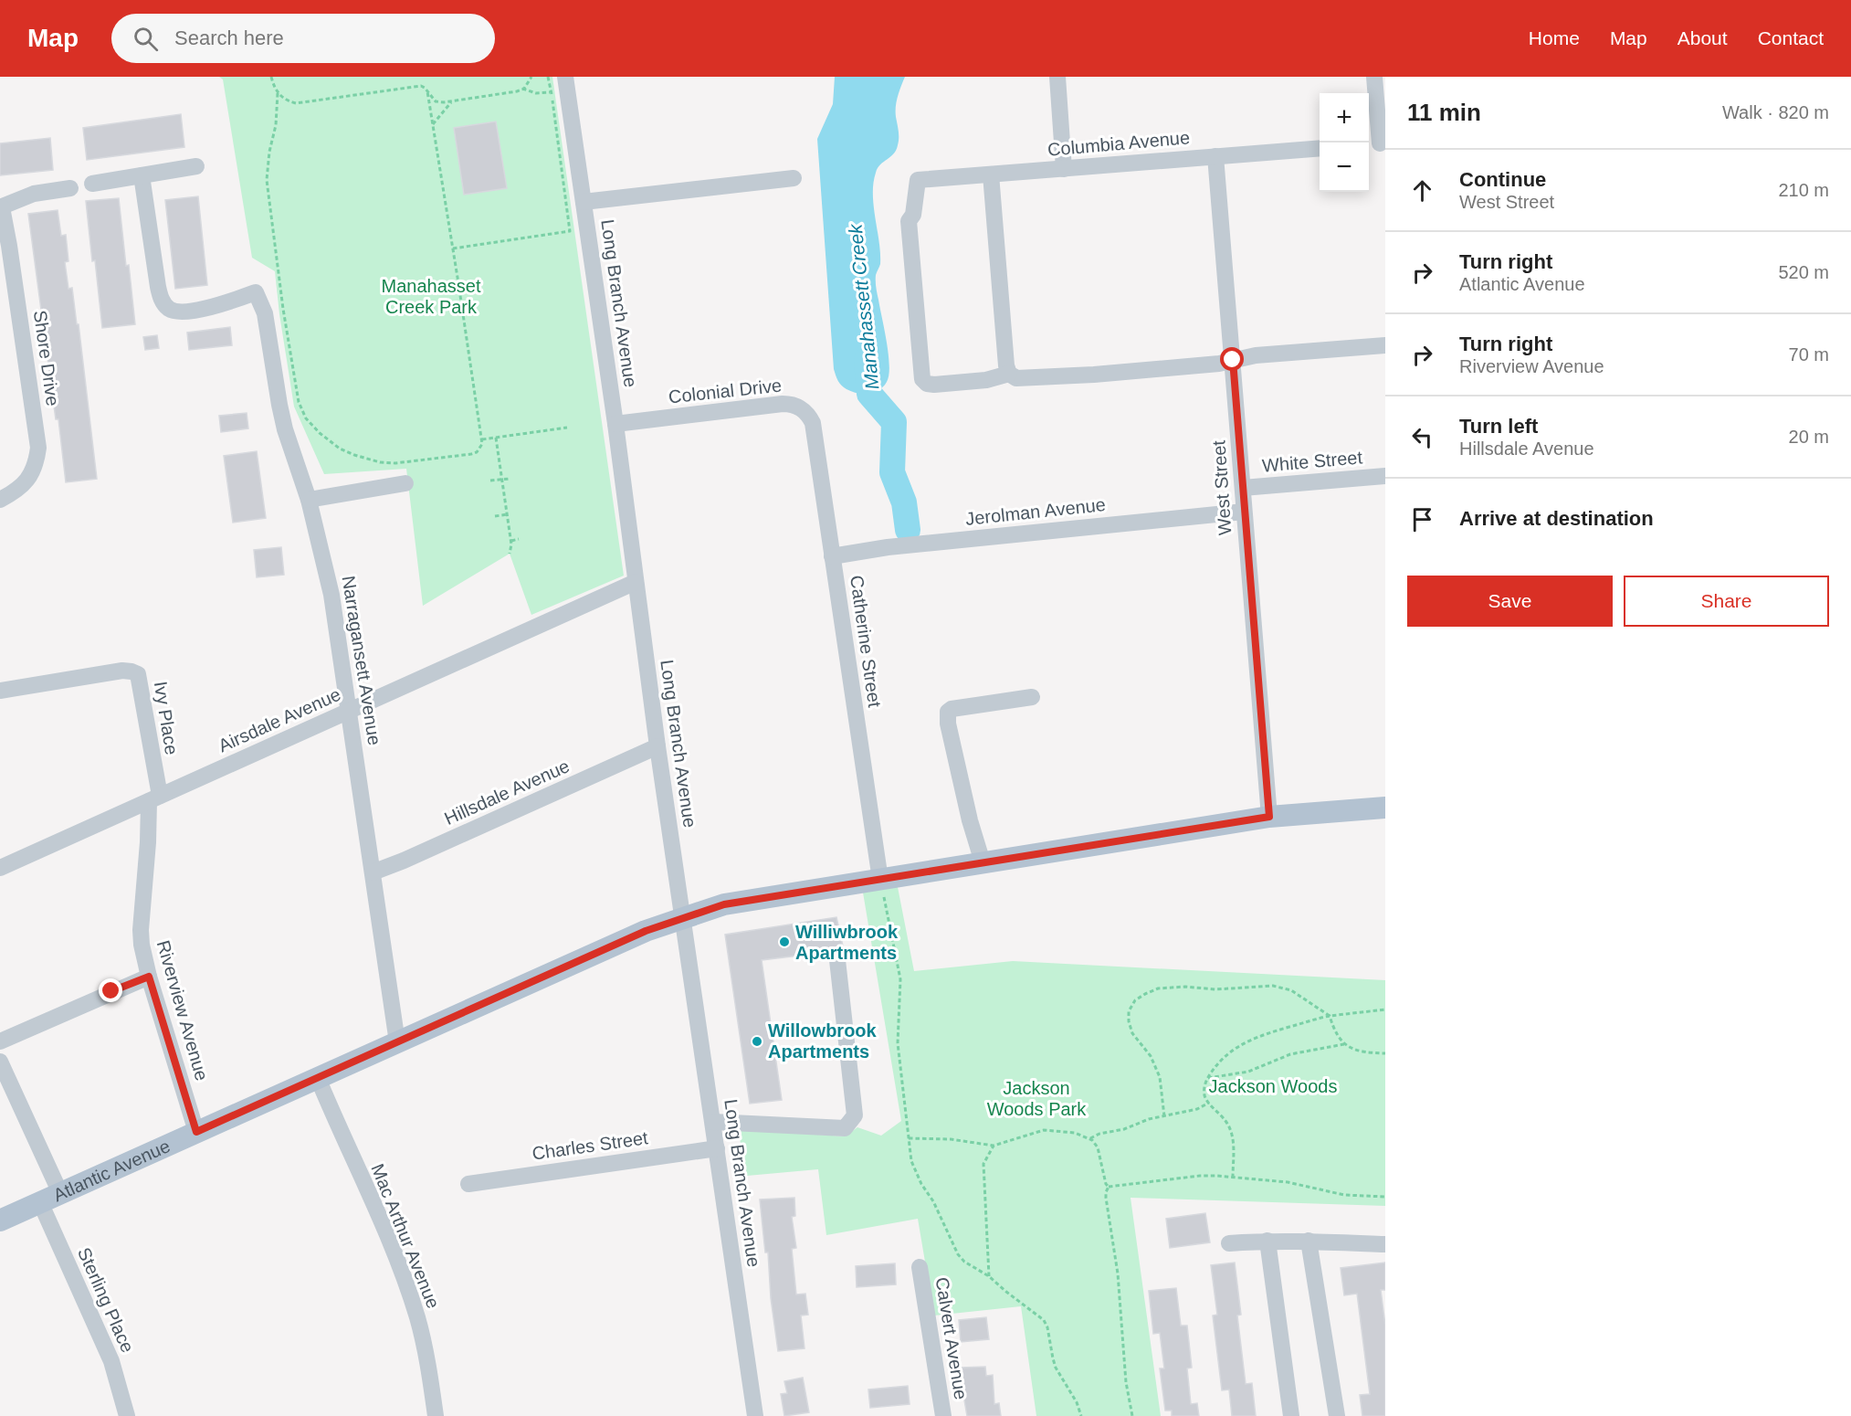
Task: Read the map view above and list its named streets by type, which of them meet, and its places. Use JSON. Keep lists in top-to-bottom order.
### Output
{
  "streets": {
    "main road": ["Atlantic Avenue"],
    "street": [
      "Columbia Avenue",
      "Long Branch Avenue",
      "Shore Drive",
      "Colonial Drive",
      "White Street",
      "West Street",
      "Jerolman Avenue",
      "Catherine Street",
      "Narragansett Avenue",
      "Ivy Place",
      "Airsdale Avenue",
      "Hillsdale Avenue",
      "Riverview Avenue",
      "Charles Street",
      "Mac Arthur Avenue",
      "Sterling Place",
      "Calvert Avenue"
    ]
  },
  "crossings": [
    ["Columbia Avenue", "West Street"],
    ["Long Branch Avenue", "Colonial Drive"],
    ["Long Branch Avenue", "Airsdale Avenue"],
    ["Long Branch Avenue", "Hillsdale Avenue"],
    ["Long Branch Avenue", "Charles Street"],
    ["Long Branch Avenue", "Atlantic Avenue"],
    ["Colonial Drive", "Catherine Street"],
    ["White Street", "West Street"],
    ["West Street", "Jerolman Avenue"],
    ["West Street", "Atlantic Avenue"],
    ["Jerolman Avenue", "Catherine Street"],
    ["Catherine Street", "Atlantic Avenue"],
    ["Narragansett Avenue", "Airsdale Avenue"],
    ["Narragansett Avenue", "Hillsdale Avenue"],
    ["Narragansett Avenue", "Atlantic Avenue"],
    ["Ivy Place", "Airsdale Avenue"],
    ["Ivy Place", "Riverview Avenue"],
    ["Airsdale Avenue", "Riverview Avenue"],
    ["Riverview Avenue", "Atlantic Avenue"],
    ["Atlantic Avenue", "Mac Arthur Avenue"],
    ["Atlantic Avenue", "Sterling Place"]
  ],
  "water": ["Manahassett Creek"],
  "parks": ["Manahasset Creek Park", "Jackson Woods", "Jackson Woods Park"],
  "places": ["Williwbrook Apartments", "Willowbrook Apartments"],
  "page": {
    "header": "Map",
    "search": "Search here",
    "nav": [
      "Home",
      "Map",
      "About",
      "Contact"
    ],
    "heading": ["11 min", "Walk · 820 m"],
    "map_buttons": ["+", "−"],
    "list": [
      ["Continue", "West Street", "210 m"],
      ["Turn right", "Atlantic Avenue", "520 m"],
      ["Turn right", "Riverview Avenue", "70 m"],
      ["Turn left", "Hillsdale Avenue", "20 m"],
      "Arrive at destination"
    ],
    "buttons": ["Save", "Share"]
  }
}
